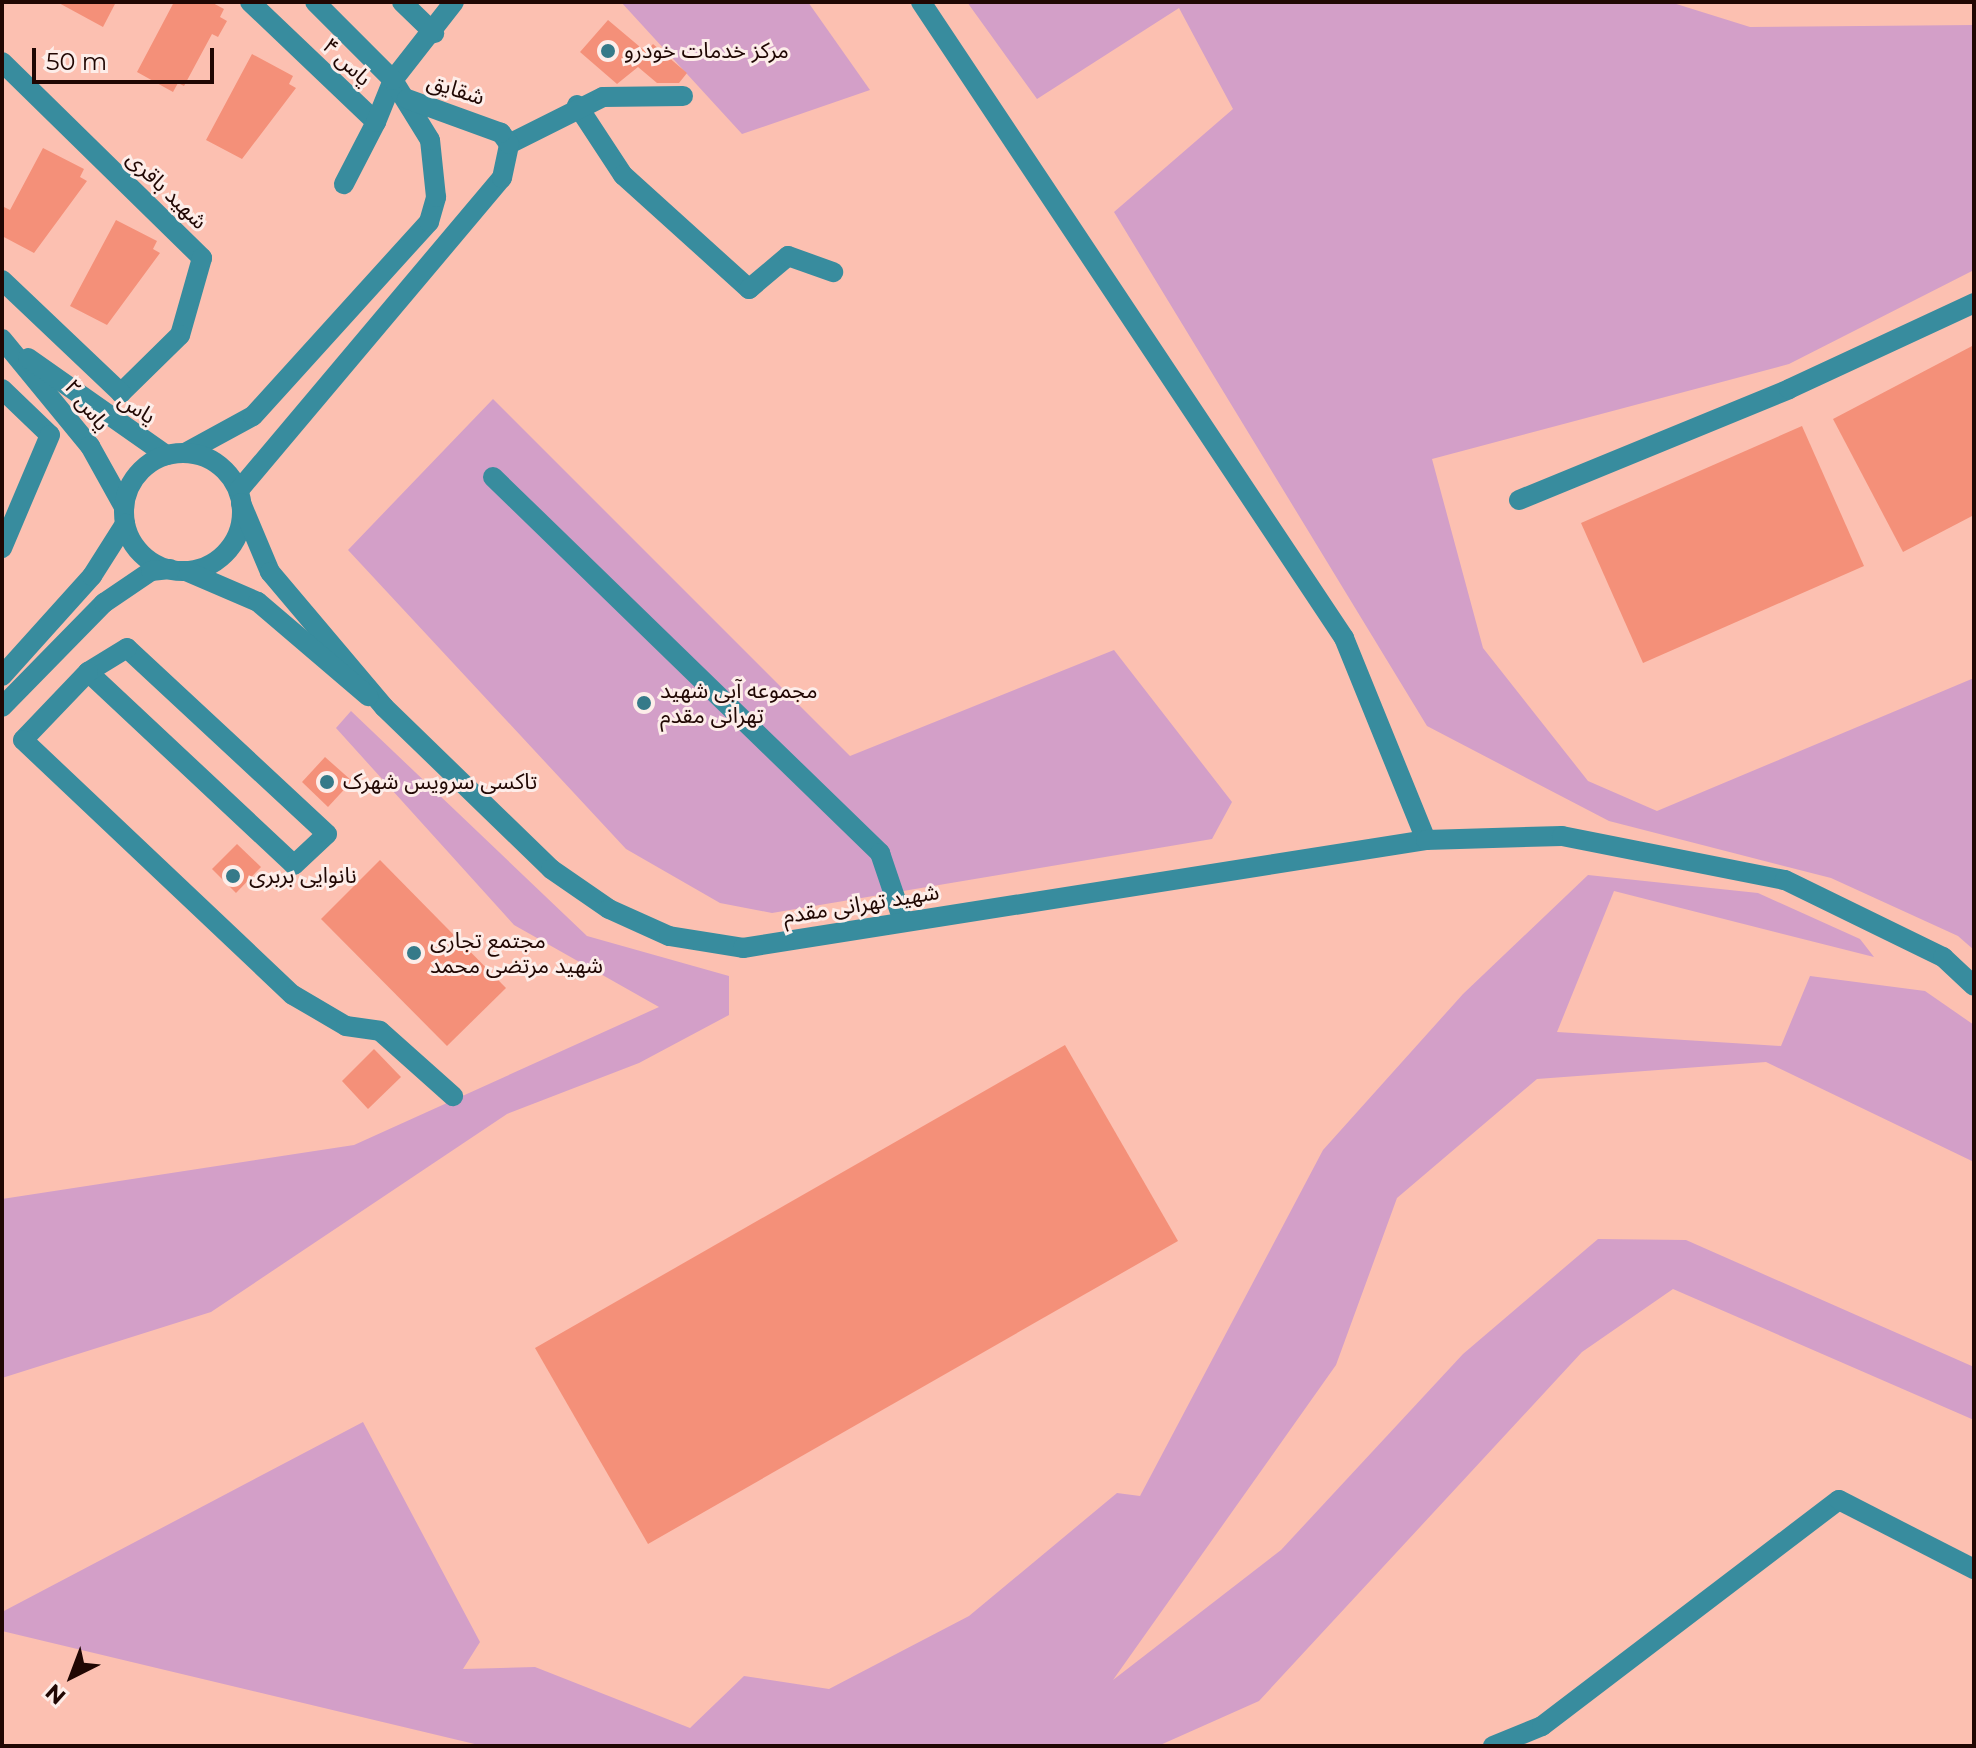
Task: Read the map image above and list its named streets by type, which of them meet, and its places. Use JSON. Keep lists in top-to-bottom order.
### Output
{
  "streets": {
    "street": [
      "یاس ۴",
      "شقایق",
      "شهید باقری",
      "یاس ۲",
      "یاس",
      "شهید تهرانی مقدم"
    ]
  },
  "crossings": [
    ["شقایق", "یاس ۲"],
    ["شقایق", "یاس"],
    ["شقایق", "شهید تهرانی مقدم"],
    ["یاس ۲", "یاس"],
    ["یاس ۲", "شهید تهرانی مقدم"],
    ["یاس", "شهید تهرانی مقدم"]
  ],
  "places": [
    "مرکز خدمات خودرو",
    "مجموعه آبی شهید تهرانی مقدم",
    "تاکسی سرویس شهرک",
    "نانوایی بربری",
    "مجتمع تجاری شهید مرتضی محمد"
  ],
  "scale_bar": "50 m",
  "north": "bottom left"
}
